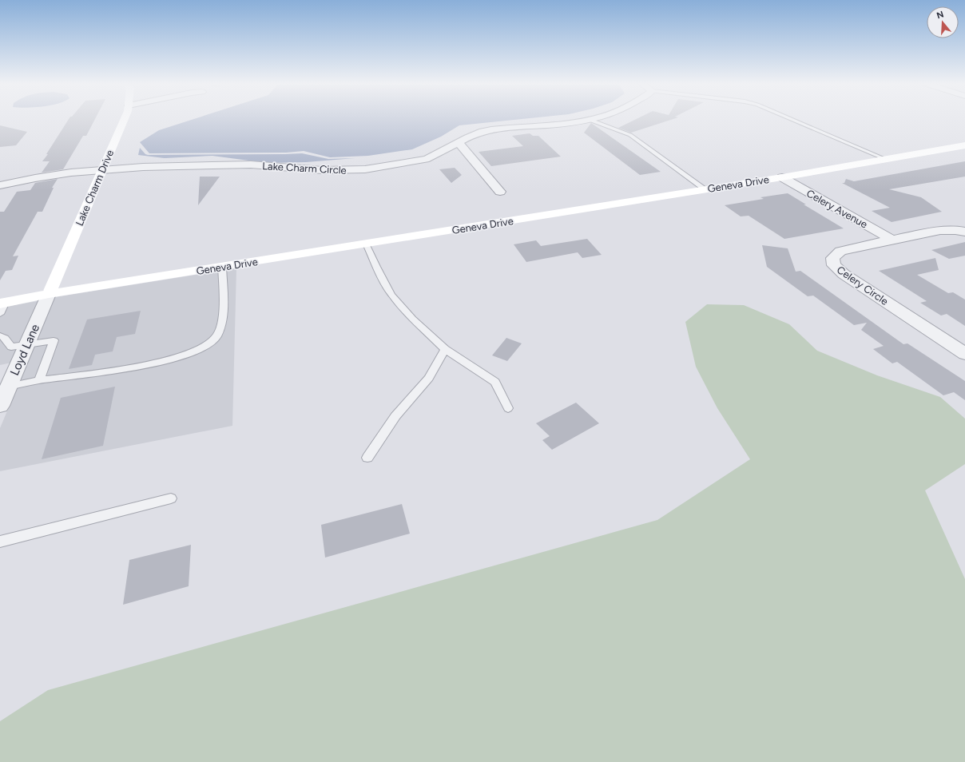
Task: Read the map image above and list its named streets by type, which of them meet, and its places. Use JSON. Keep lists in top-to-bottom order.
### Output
{
  "streets": {
    "main road": ["Geneva Drive", "Lake Charm Drive"],
    "street": [
      "Lake Charm Circle",
      "Celery Avenue",
      "Celery Circle",
      "Loyd Lane"
    ]
  },
  "crossings": [
    ["Lake Charm Circle", "Lake Charm Drive"],
    ["Geneva Drive", "Lake Charm Drive"],
    ["Geneva Drive", "Celery Avenue"],
    ["Geneva Drive", "Loyd Lane"],
    ["Lake Charm Drive", "Loyd Lane"],
    ["Celery Avenue", "Celery Circle"]
  ],
  "north": "top"
}
